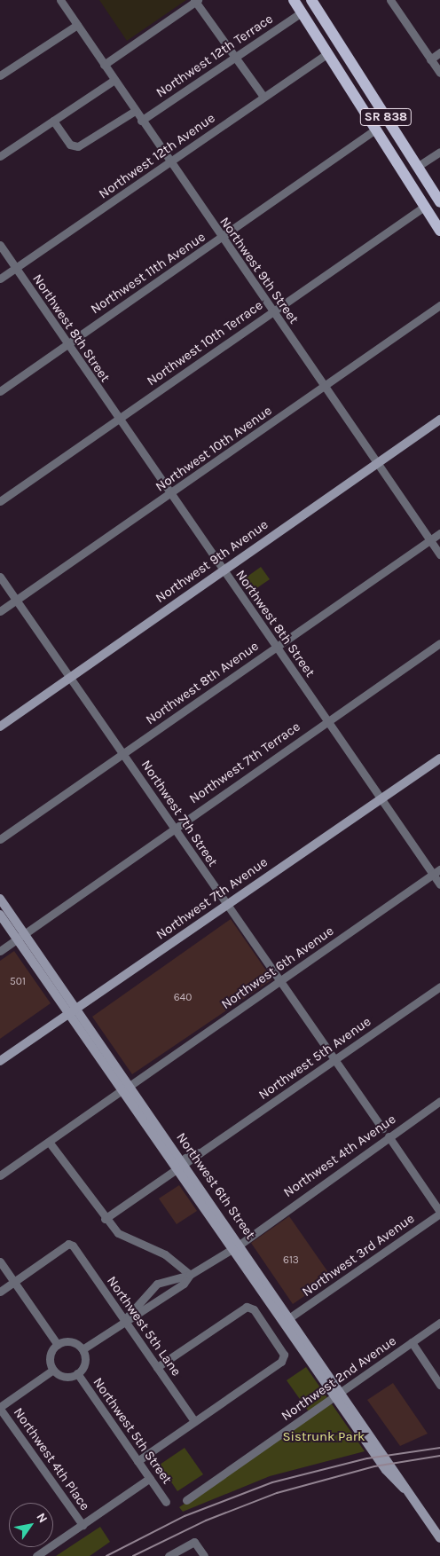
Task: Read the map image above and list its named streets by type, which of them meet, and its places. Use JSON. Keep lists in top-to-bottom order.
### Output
{
  "streets": {
    "main road": [
      "SR 838",
      "Northwest 9th Avenue",
      "Northwest 7th Avenue",
      "Northwest 6th Street"
    ],
    "street": [
      "Northwest 12th Terrace",
      "Northwest 12th Avenue",
      "Northwest 9th Street",
      "Northwest 11th Avenue",
      "Northwest 8th Street",
      "Northwest 10th Terrace",
      "Northwest 10th Avenue",
      "Northwest 8th Avenue",
      "Northwest 7th Terrace",
      "Northwest 7th Street",
      "Northwest 6th Avenue",
      "Northwest 5th Avenue",
      "Northwest 4th Avenue",
      "Northwest 3rd Avenue",
      "Northwest 5th Lane",
      "Northwest 2nd Avenue",
      "Northwest 5th Street",
      "Northwest 4th Place"
    ]
  },
  "crossings": [
    ["Northwest 12th Terrace", "SR 838"],
    ["Northwest 12th Terrace", "Northwest 9th Street"],
    ["SR 838", "Northwest 12th Avenue"],
    ["SR 838", "Northwest 11th Avenue"],
    ["SR 838", "Northwest 10th Terrace"],
    ["Northwest 12th Avenue", "Northwest 9th Street"],
    ["Northwest 12th Avenue", "Northwest 8th Street"],
    ["Northwest 9th Street", "Northwest 11th Avenue"],
    ["Northwest 9th Street", "Northwest 10th Terrace"],
    ["Northwest 9th Street", "Northwest 10th Avenue"],
    ["Northwest 9th Street", "Northwest 9th Avenue"],
    ["Northwest 9th Street", "Northwest 8th Avenue"],
    ["Northwest 11th Avenue", "Northwest 8th Street"],
    ["Northwest 8th Street", "Northwest 10th Terrace"],
    ["Northwest 8th Street", "Northwest 10th Avenue"],
    ["Northwest 8th Street", "Northwest 9th Avenue"],
    ["Northwest 8th Street", "Northwest 8th Avenue"],
    ["Northwest 8th Street", "Northwest 7th Terrace"],
    ["Northwest 8th Street", "Northwest 7th Avenue"],
    ["Northwest 8th Street", "Northwest 6th Avenue"],
    ["Northwest 10th Avenue", "Northwest 7th Street"],
    ["Northwest 9th Avenue", "Northwest 7th Street"],
    ["Northwest 8th Avenue", "Northwest 7th Street"],
    ["Northwest 7th Terrace", "Northwest 7th Street"],
    ["Northwest 7th Terrace", "Northwest 6th Street"],
    ["Northwest 7th Street", "Northwest 7th Avenue"],
    ["Northwest 7th Street", "Northwest 6th Avenue"],
    ["Northwest 7th Street", "Northwest 5th Avenue"],
    ["Northwest 7th Avenue", "Northwest 6th Street"],
    ["Northwest 6th Avenue", "Northwest 6th Street"],
    ["Northwest 5th Avenue", "Northwest 6th Street"],
    ["Northwest 4th Avenue", "Northwest 6th Street"],
    ["Northwest 4th Avenue", "Northwest 5th Lane"],
    ["Northwest 4th Avenue", "Northwest 5th Street"],
    ["Northwest 6th Street", "Northwest 3rd Avenue"],
    ["Northwest 6th Street", "Northwest 2nd Avenue"]
  ],
  "parks": ["Sistrunk Park"],
  "house_numbers": ["501", "640", "613"],
  "north": "top right"
}
